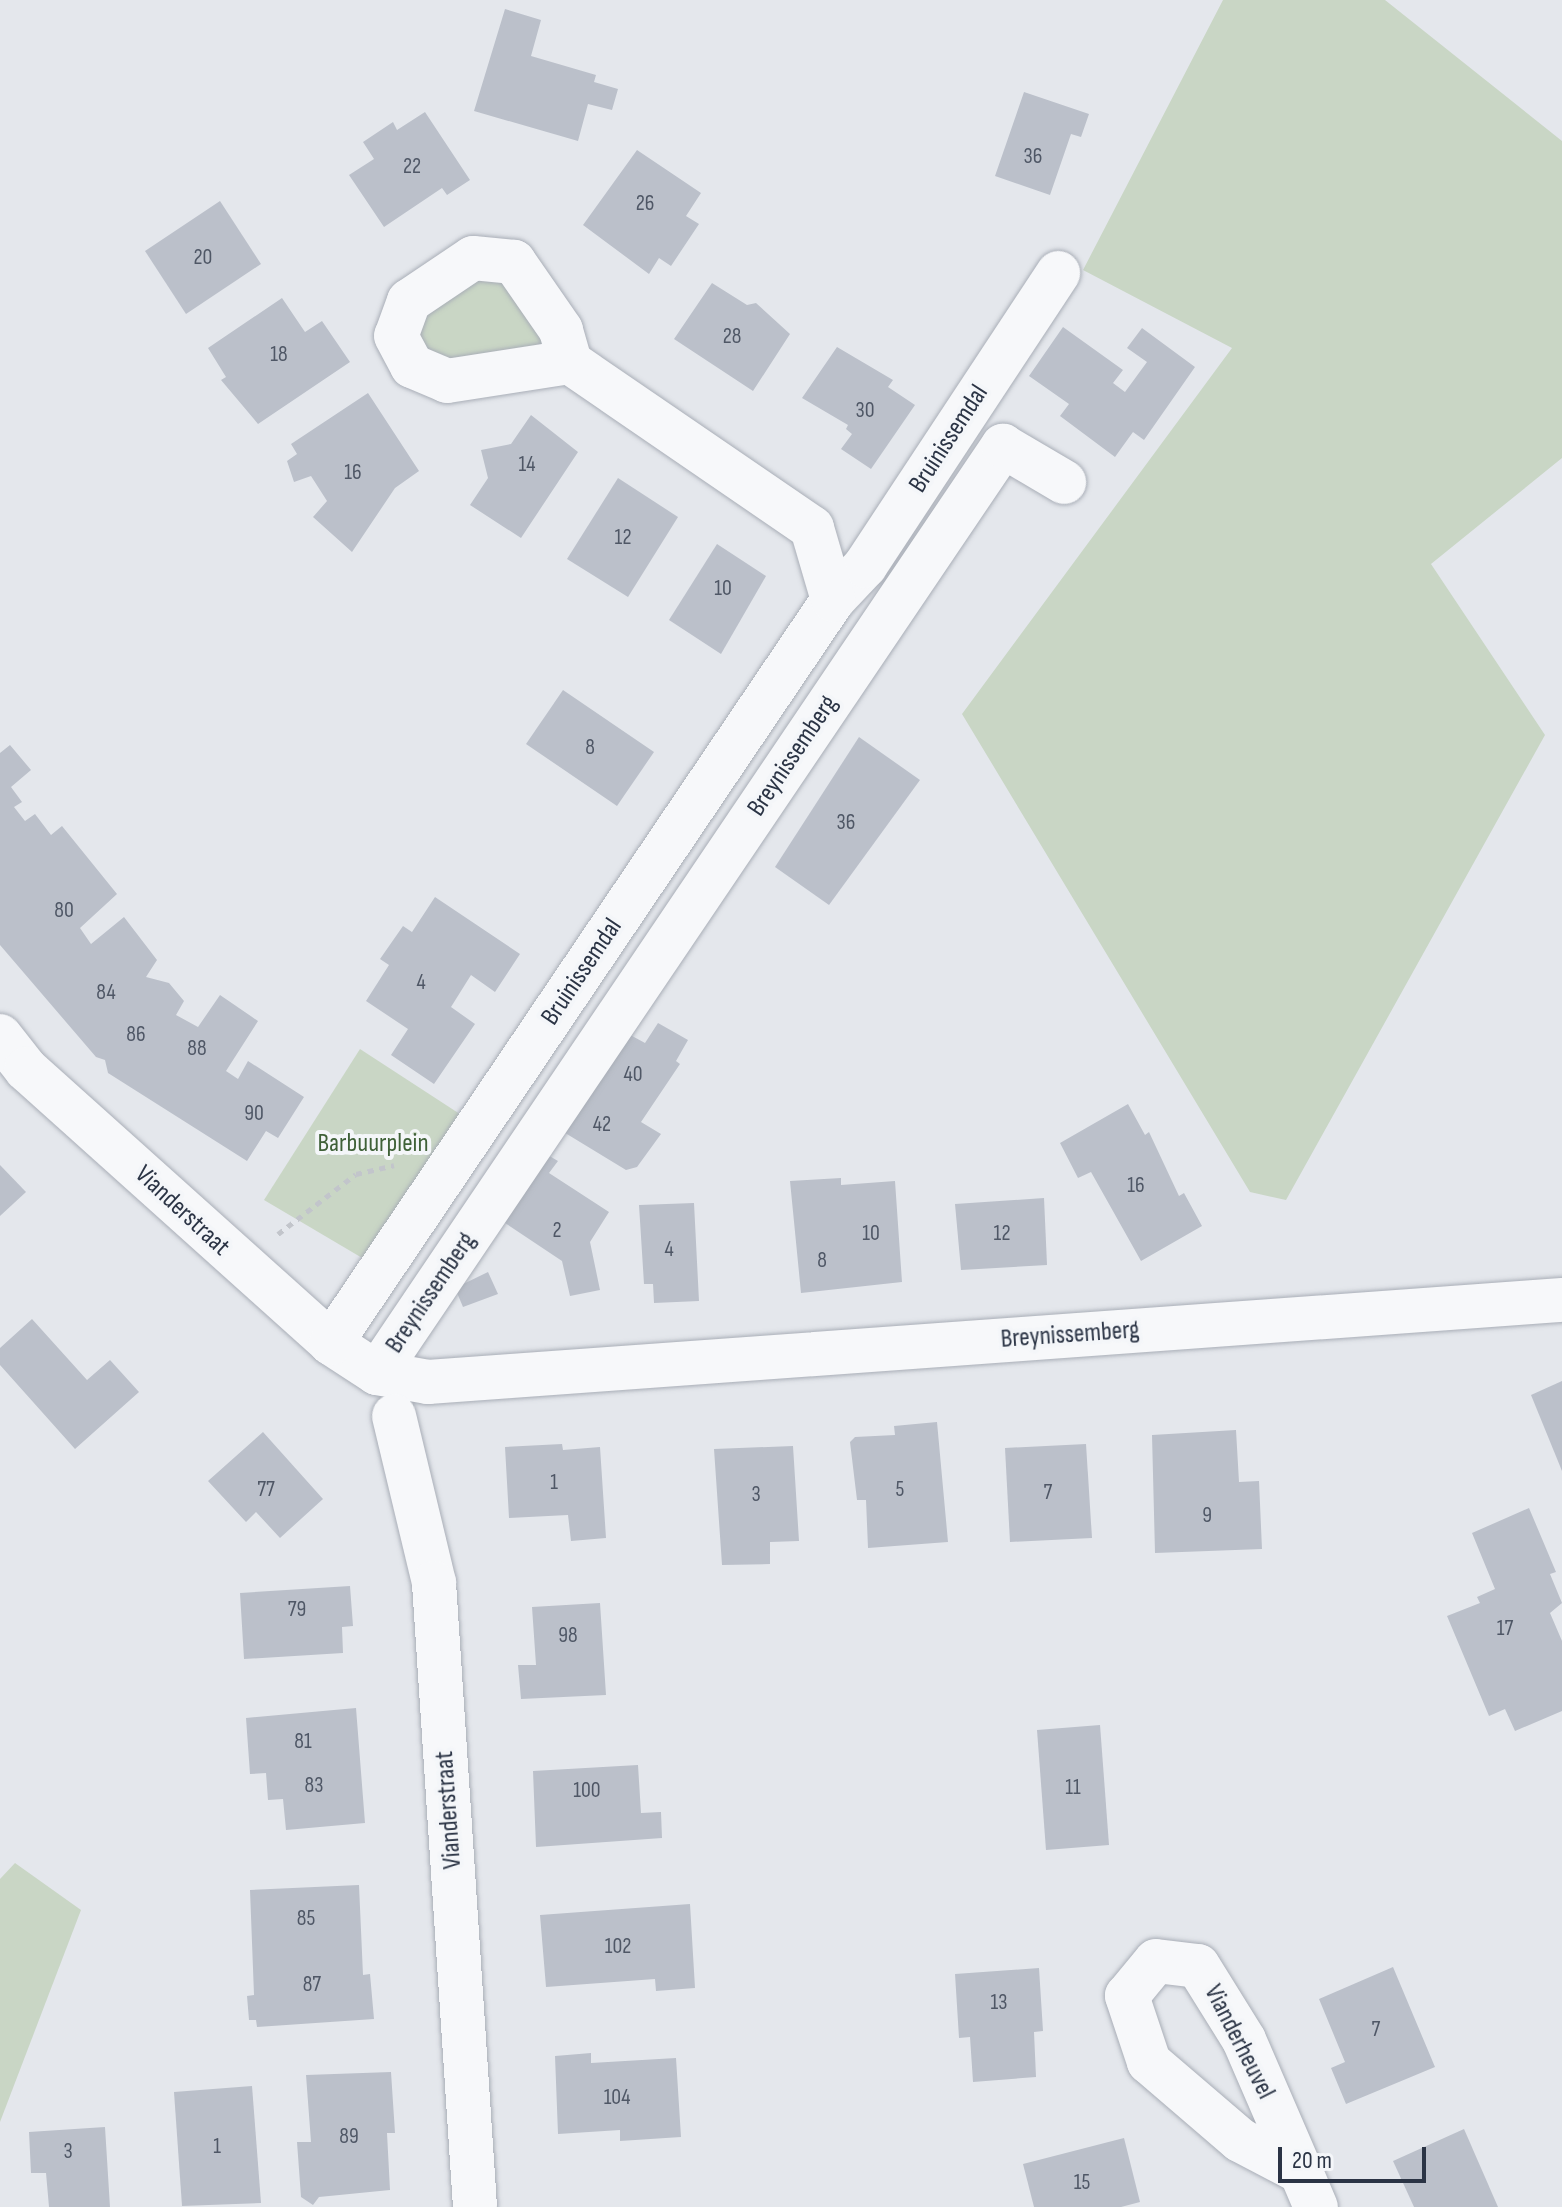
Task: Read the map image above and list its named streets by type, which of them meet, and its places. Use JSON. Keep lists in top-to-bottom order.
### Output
{
  "streets": {
    "street": [
      "Bruinissemdal",
      "Breynissemberg",
      "Vianderstraat",
      "Vianderheuvel"
    ]
  },
  "crossings": [
    ["Bruinissemdal", "Vianderstraat"],
    ["Breynissemberg", "Vianderstraat"]
  ],
  "parks": ["Barbuurplein"],
  "house_numbers": [
    "36",
    "22",
    "26",
    "20",
    "28",
    "18",
    "30",
    "14",
    "16",
    "12",
    "10",
    "8",
    "36",
    "80",
    "4",
    "84",
    "86",
    "88",
    "40",
    "90",
    "42",
    "16",
    "2",
    "10",
    "12",
    "4",
    "8",
    "1",
    "77",
    "5",
    "7",
    "3",
    "9",
    "79",
    "17",
    "98",
    "81",
    "83",
    "11",
    "100",
    "85",
    "102",
    "87",
    "13",
    "7",
    "104",
    "89",
    "1",
    "3",
    "15"
  ],
  "scale_bar": "20 m"
}
